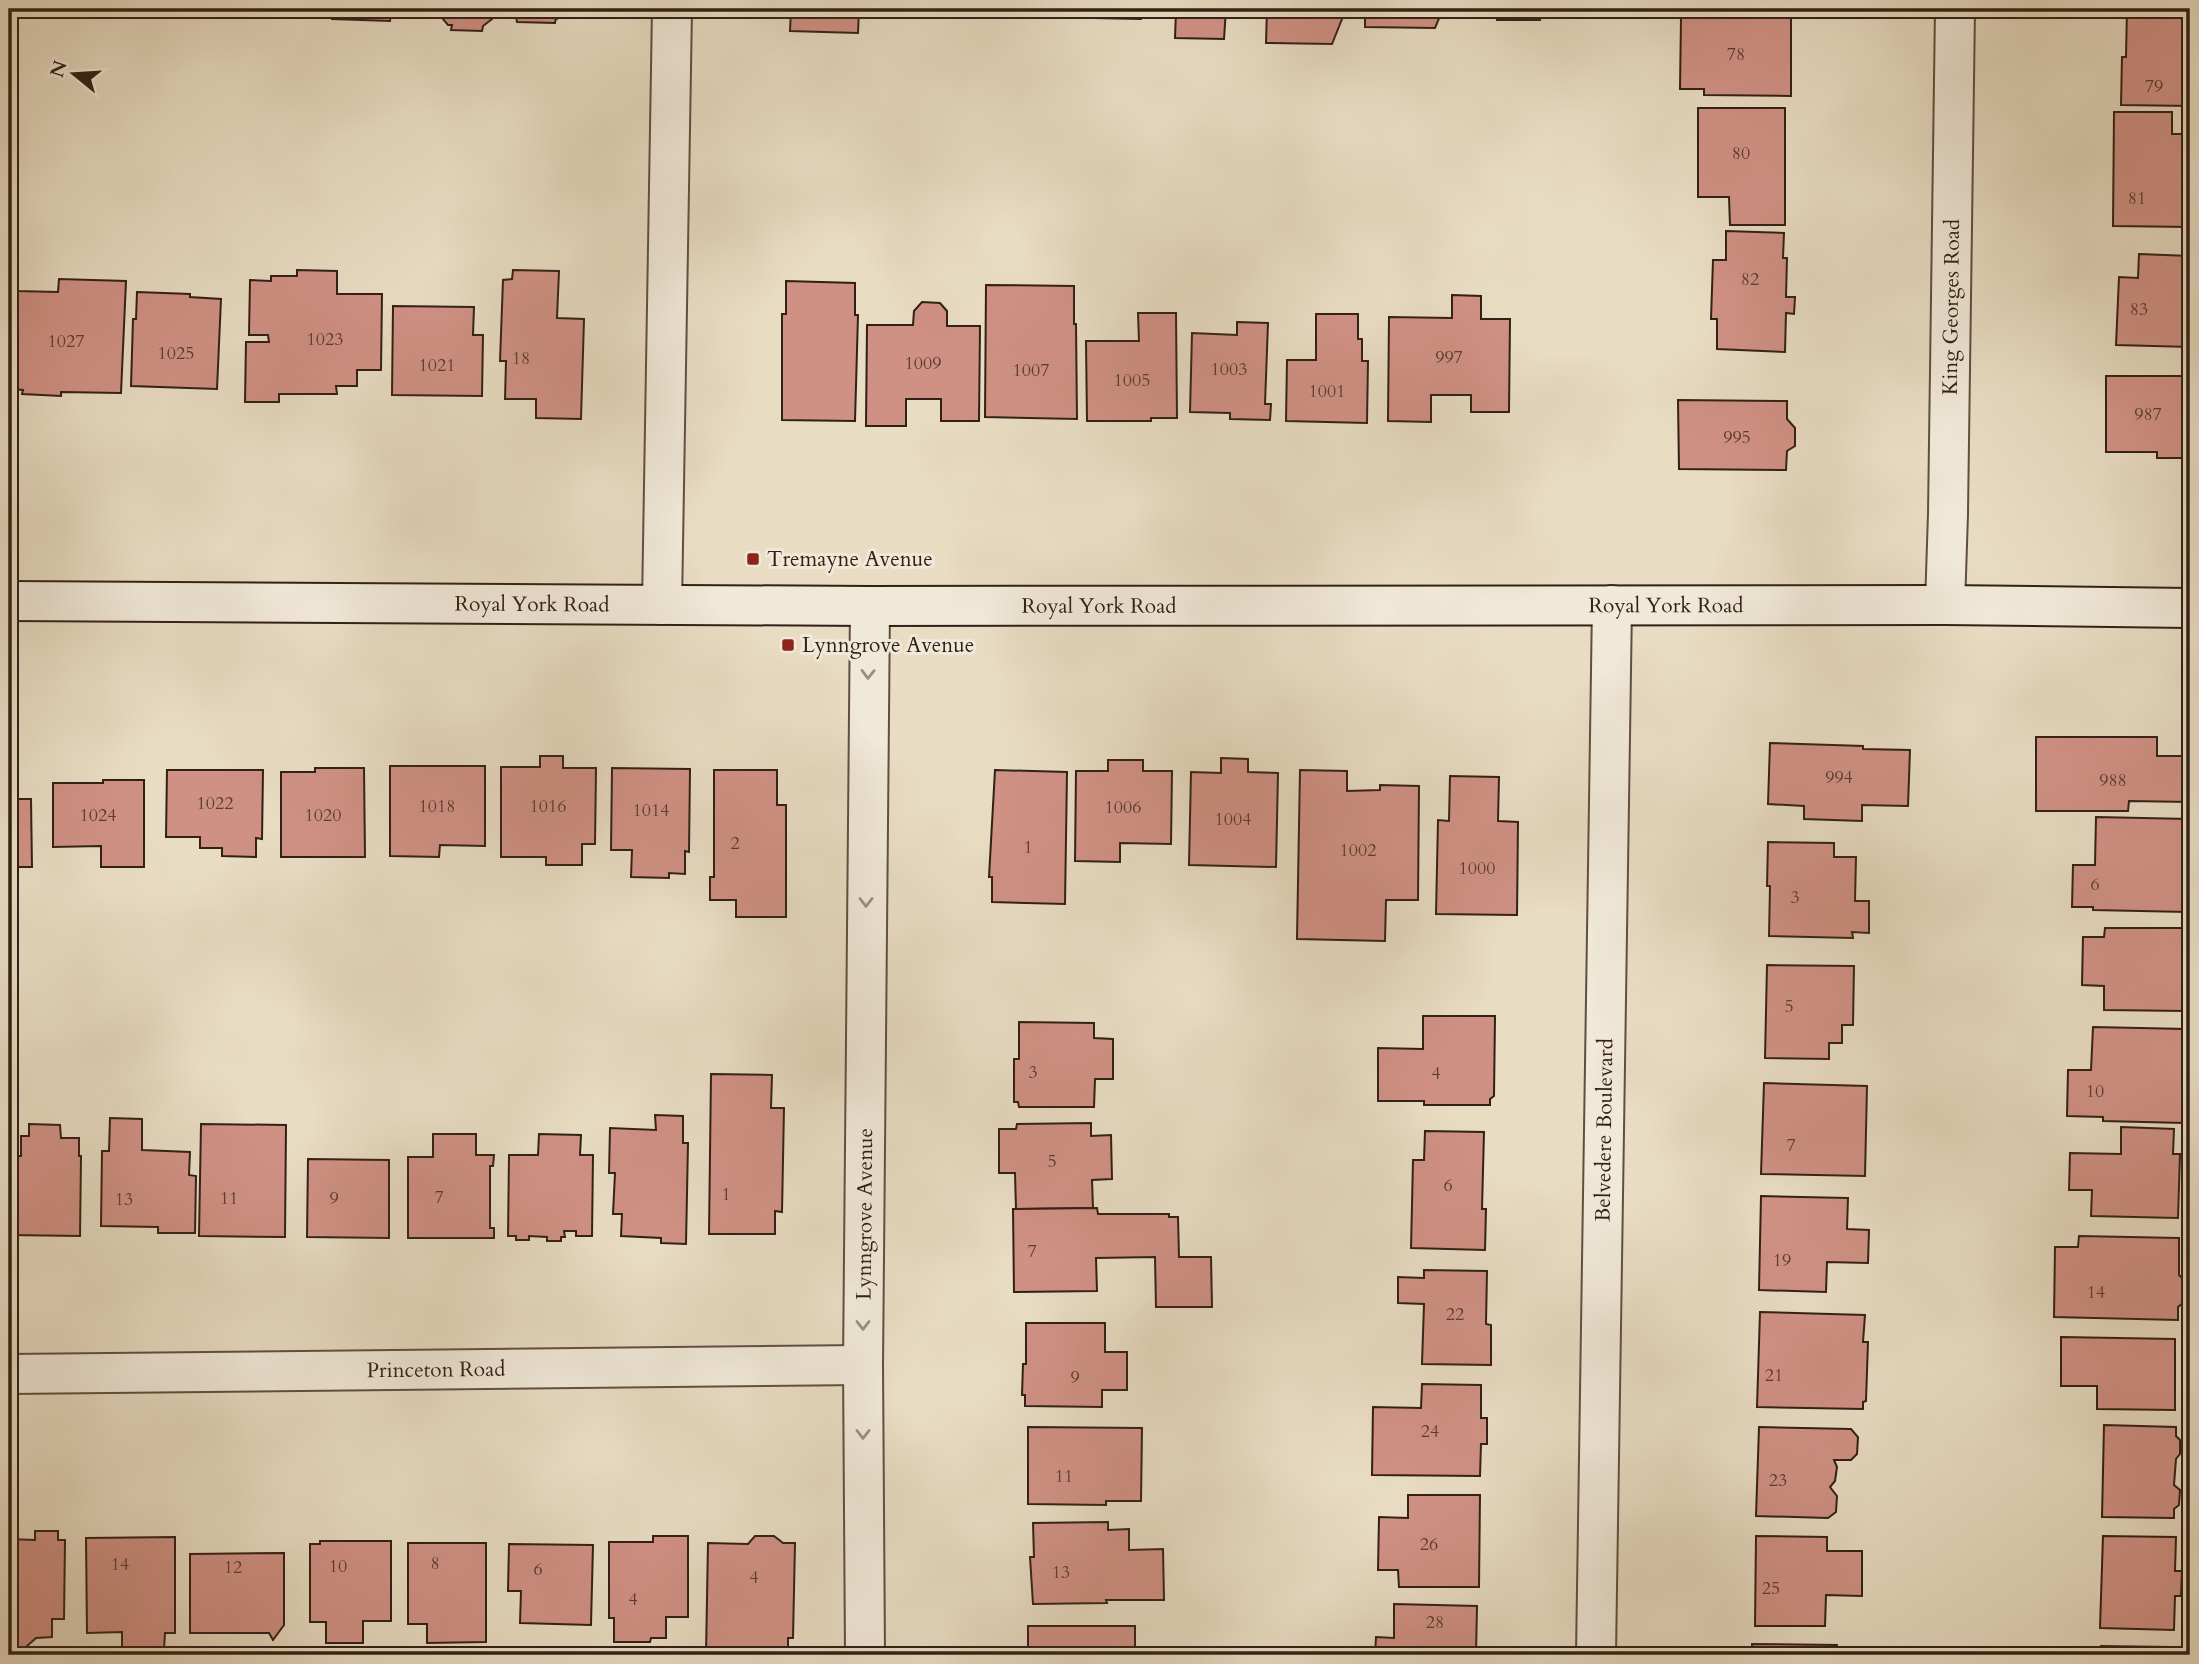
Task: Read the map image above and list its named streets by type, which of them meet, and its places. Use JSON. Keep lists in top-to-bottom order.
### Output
{
  "streets": {
    "street": [
      "King Georges Road",
      "Royal York Road",
      "Belvedere Boulevard",
      "Lynngrove Avenue",
      "Princeton Road"
    ]
  },
  "crossings": [
    ["King Georges Road", "Royal York Road"],
    ["Royal York Road", "Belvedere Boulevard"],
    ["Royal York Road", "Lynngrove Avenue"],
    ["Lynngrove Avenue", "Princeton Road"]
  ],
  "one_way": ["Lynngrove Avenue"],
  "places": {
    "transit": ["Tremayne Avenue", "Lynngrove Avenue"]
  },
  "house_numbers": [
    "78",
    "79",
    "80",
    "81",
    "82",
    "83",
    "1023",
    "1027",
    "1025",
    "997",
    "18",
    "1009",
    "1021",
    "1003",
    "1007",
    "1005",
    "1001",
    "987",
    "995",
    "994",
    "988",
    "1022",
    "1018",
    "1016",
    "1006",
    "1014",
    "1024",
    "1020",
    "1004",
    "2",
    "1",
    "1002",
    "1000",
    "6",
    "3",
    "5",
    "3",
    "4",
    "10",
    "7",
    "5",
    "6",
    "1",
    "7",
    "11",
    "9",
    "13",
    "7",
    "19",
    "14",
    "22",
    "21",
    "9",
    "24",
    "11",
    "23",
    "26",
    "8",
    "14",
    "10",
    "12",
    "6",
    "13",
    "4",
    "25",
    "4",
    "28"
  ],
  "north": "left"
}
